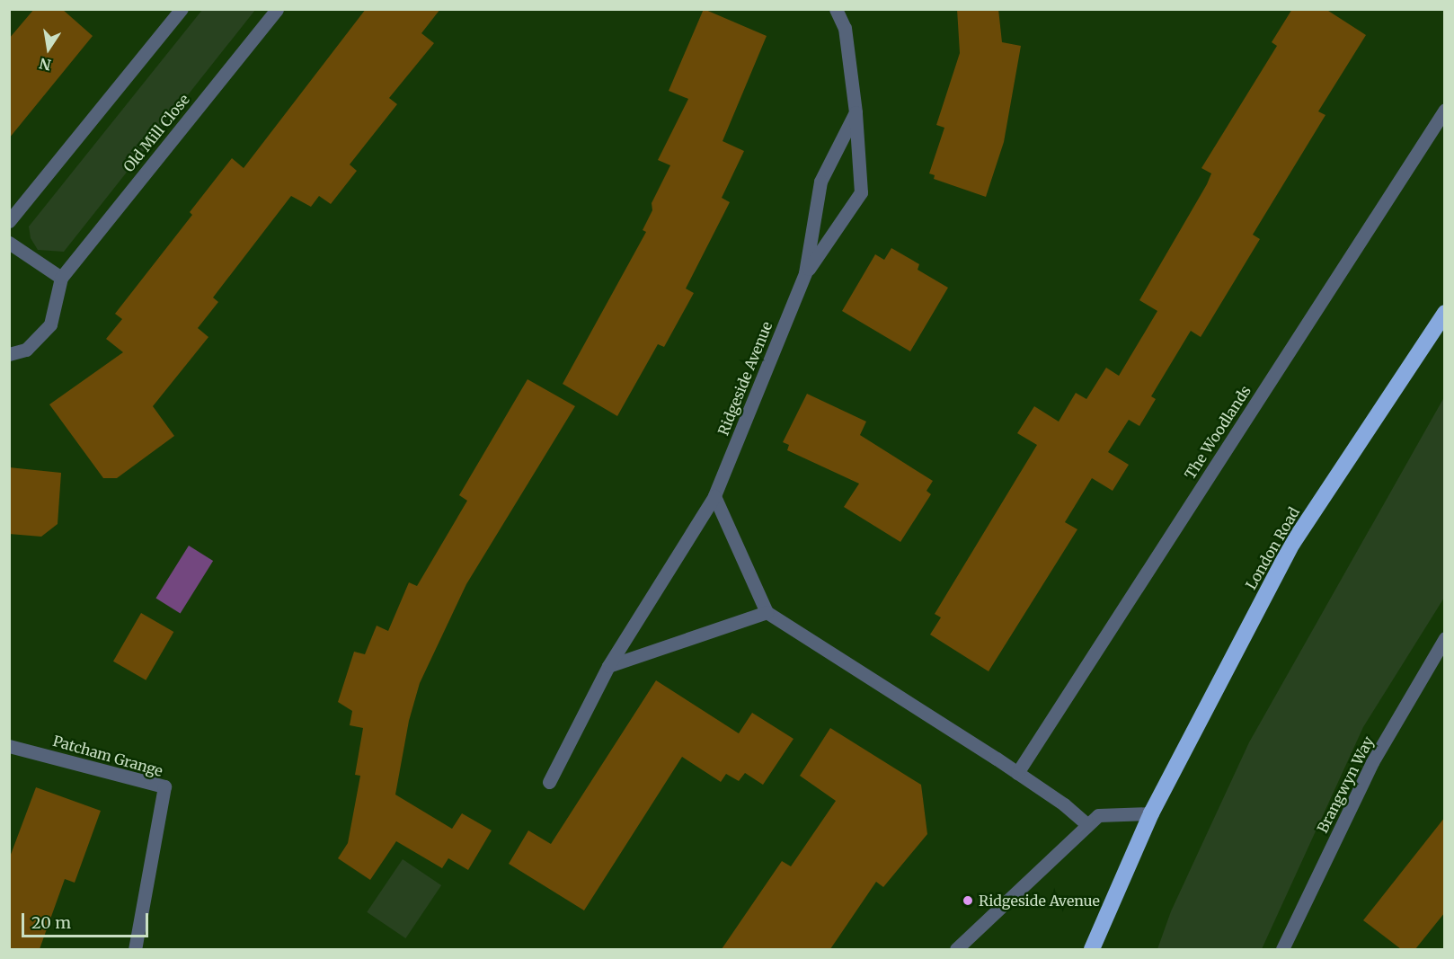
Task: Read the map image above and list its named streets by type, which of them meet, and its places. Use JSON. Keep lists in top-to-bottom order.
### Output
{
  "streets": {
    "highway": ["London Road"],
    "street": [
      "Old Mill Close",
      "Ridgeside Avenue",
      "The Woodlands",
      "Patcham Grange",
      "Brangwyn Way"
    ]
  },
  "places": ["Ridgeside Avenue"],
  "scale_bar": "20 m",
  "north": "bottom"
}
